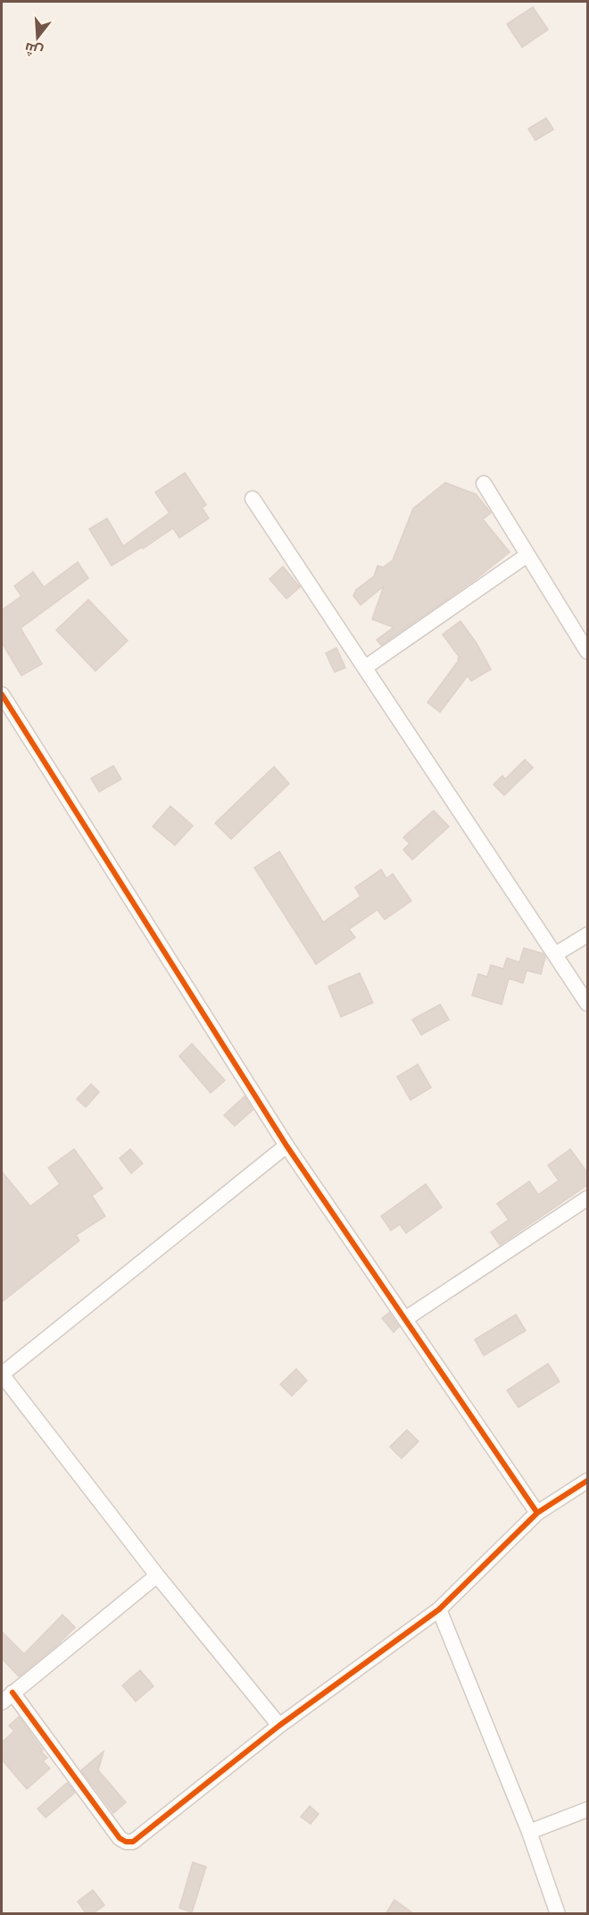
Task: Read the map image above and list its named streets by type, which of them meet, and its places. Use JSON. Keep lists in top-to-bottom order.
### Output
{
  "north": "bottom"
}
